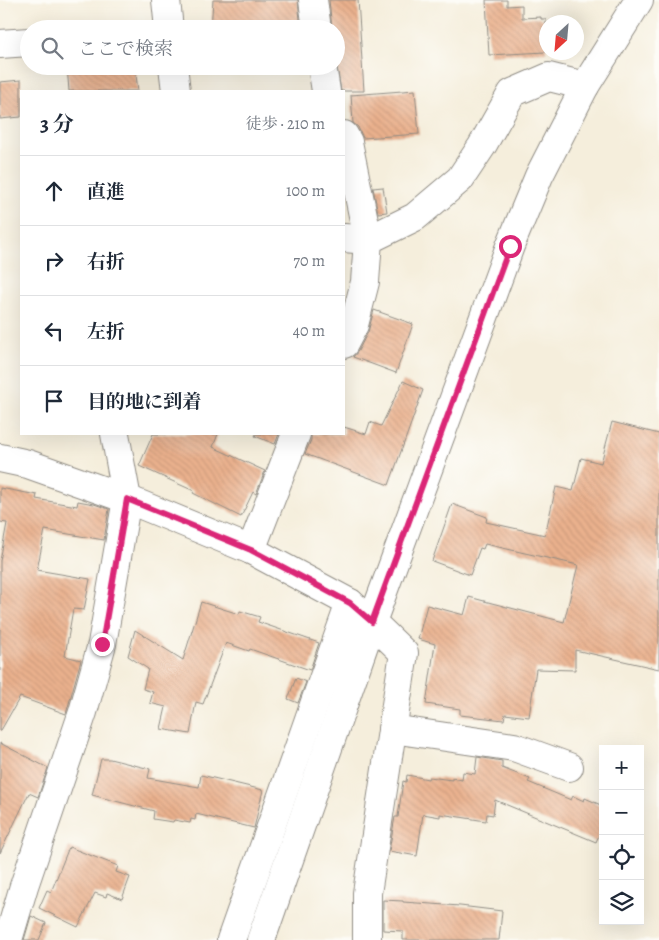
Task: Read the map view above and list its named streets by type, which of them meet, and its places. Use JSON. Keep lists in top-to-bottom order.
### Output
{
  "north": "bottom left",
  "page": {
    "search": "ここで検索",
    "heading": ["3 分", "徒歩 · 210 m"],
    "list": [
      ["直進", "100 m"],
      ["右折", "70 m"],
      ["左折", "40 m"],
      "目的地に到着"
    ],
    "map_buttons": ["+", "−"]
  }
}
